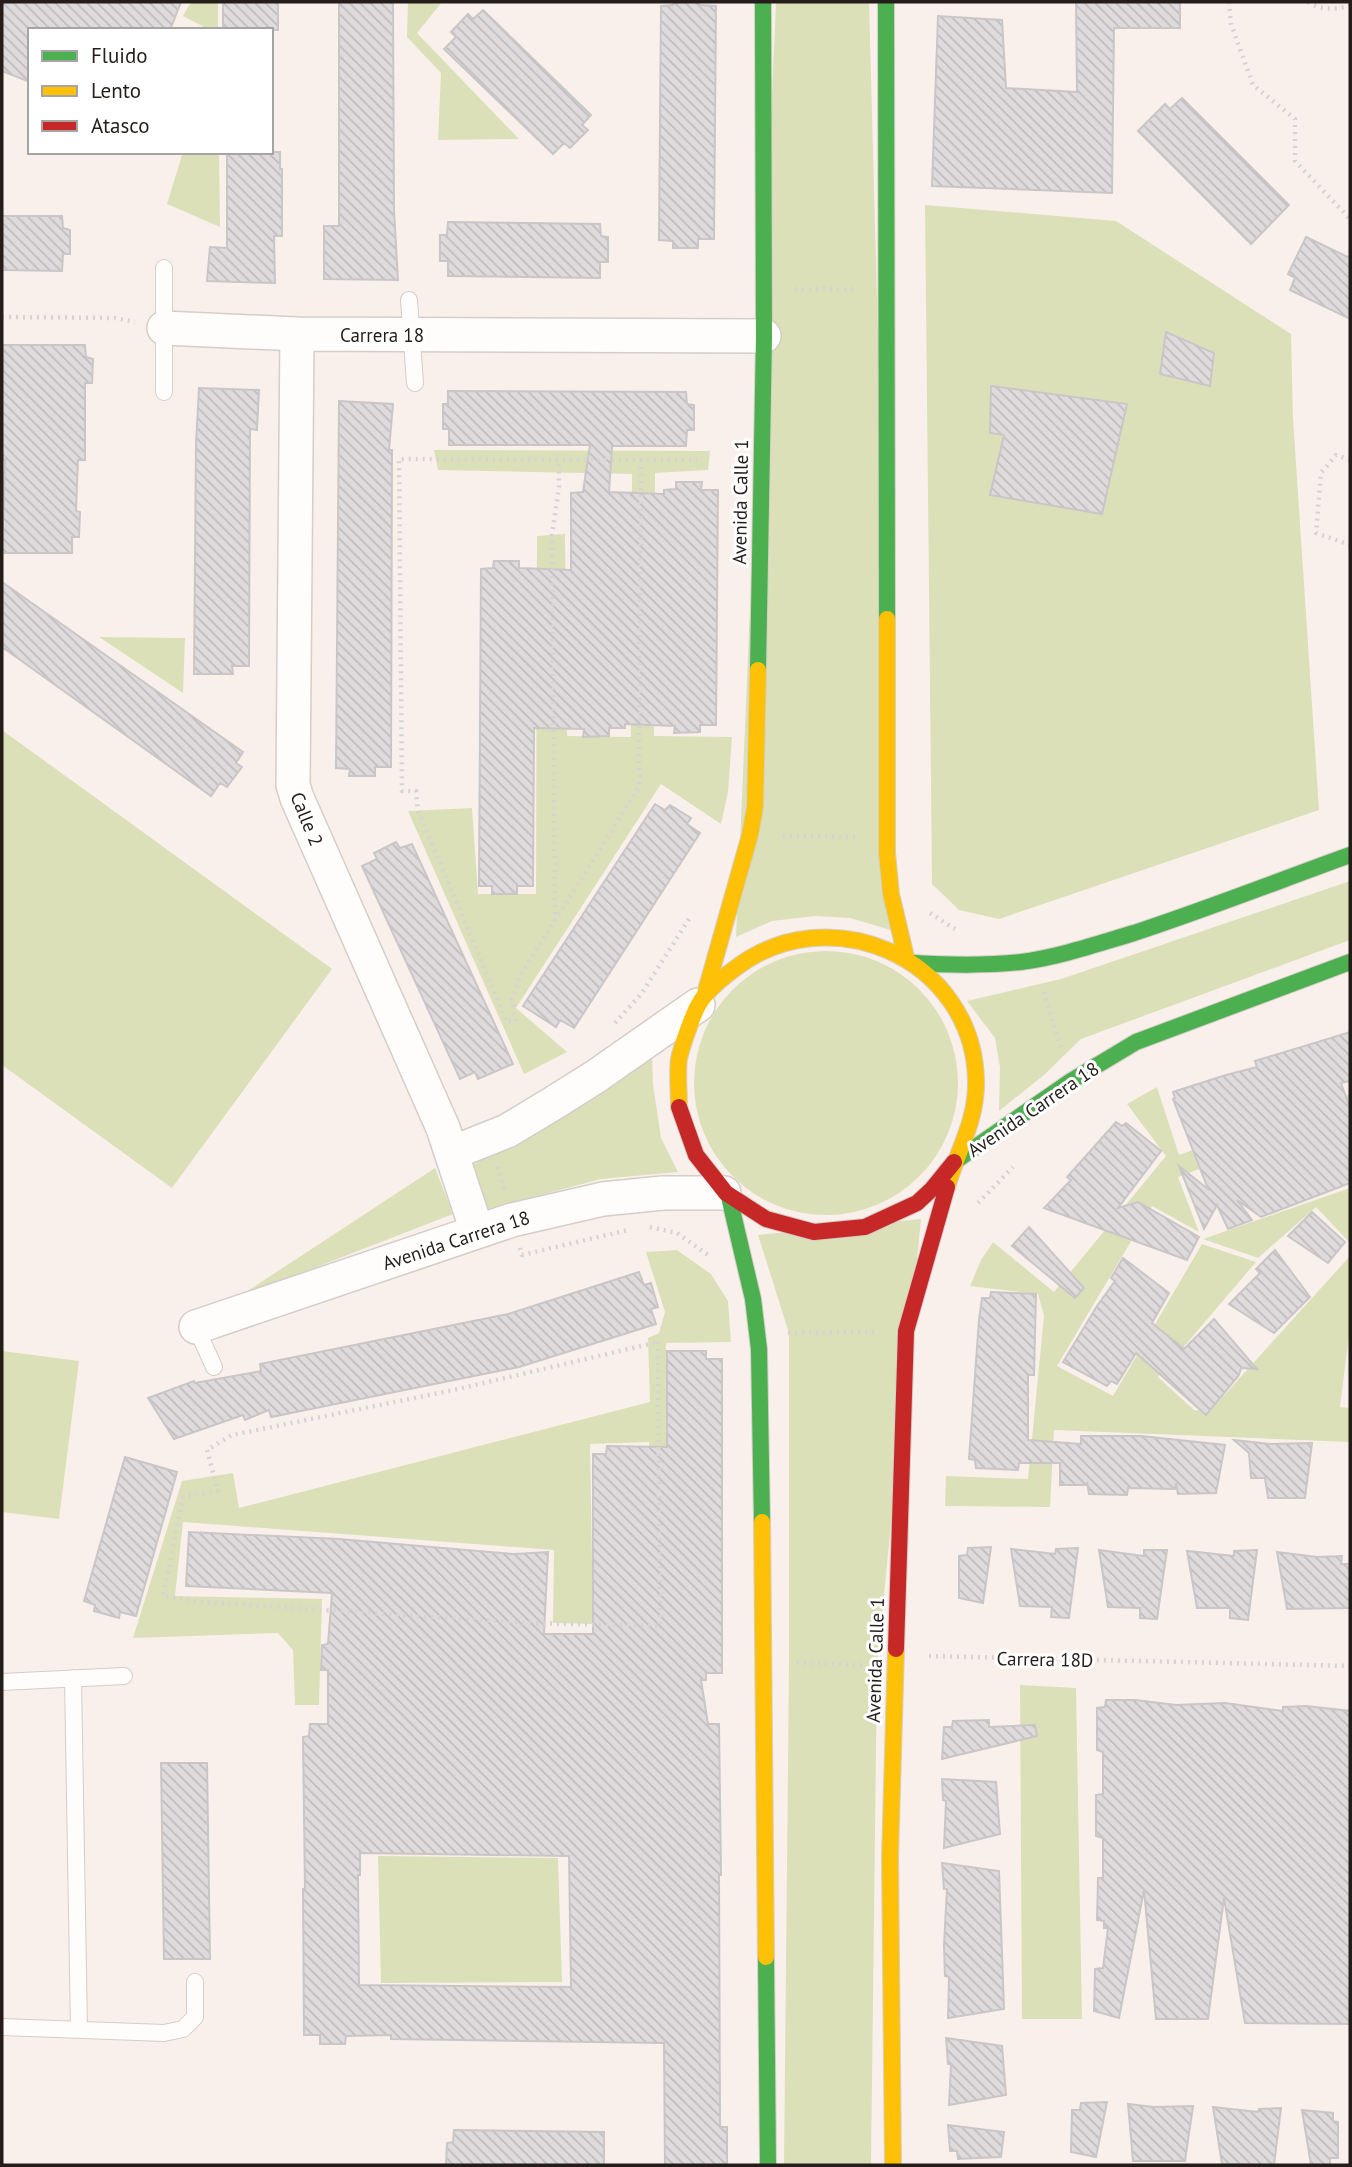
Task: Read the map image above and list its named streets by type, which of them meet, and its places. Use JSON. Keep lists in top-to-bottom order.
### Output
{
  "streets": {
    "main road": ["Avenida Calle 1", "Avenida Carrera 18"],
    "street": ["Carrera 18", "Calle 2"],
    "path": ["Carrera 18D"]
  },
  "crossings": [
    ["Carrera 18", "Avenida Calle 1"],
    ["Carrera 18", "Calle 2"],
    ["Avenida Calle 1", "Avenida Carrera 18"],
    ["Avenida Calle 1", "Carrera 18D"],
    ["Calle 2", "Avenida Carrera 18"]
  ],
  "legend": ["Fluido", "Lento", "Atasco"]
}
